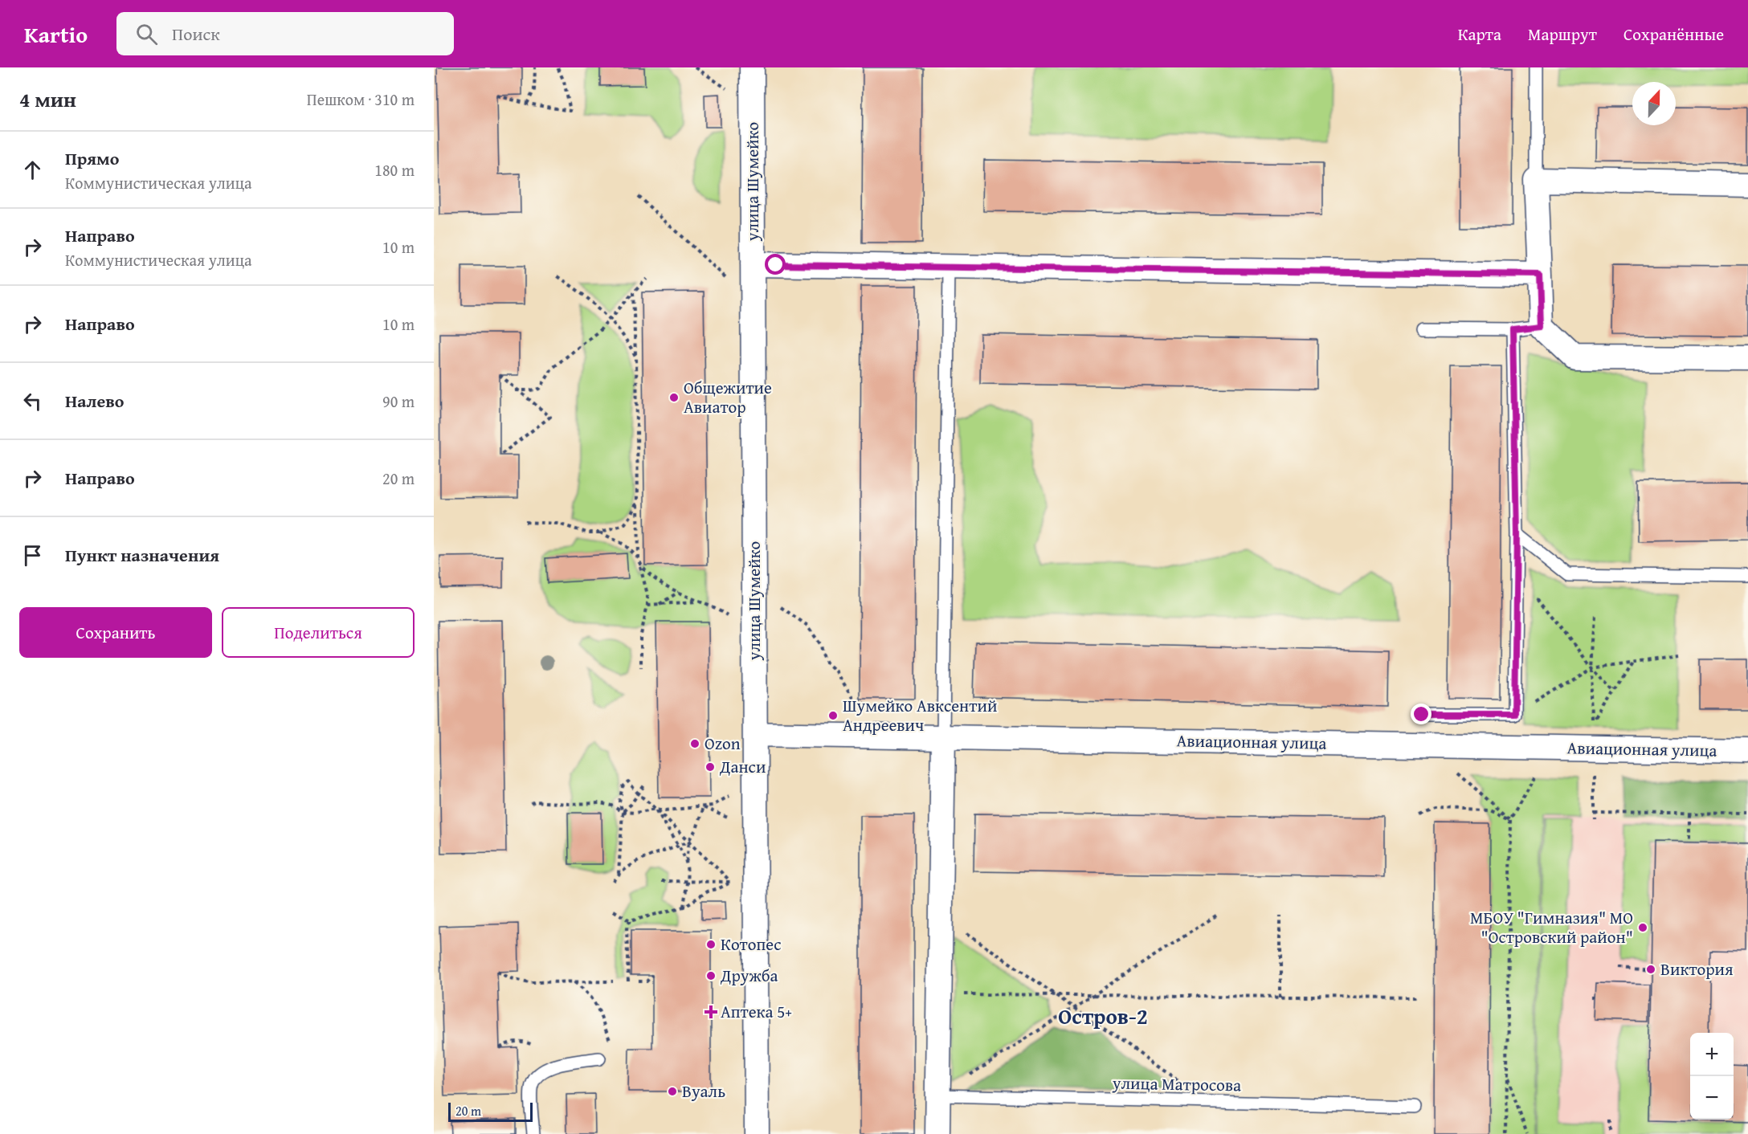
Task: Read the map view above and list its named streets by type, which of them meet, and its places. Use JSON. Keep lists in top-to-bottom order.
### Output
{
  "streets": {
    "street": ["улица Шумейко", "Авиационная улица"],
    "lane": ["улица Матросова"]
  },
  "crossings": [
    ["улица Шумейко", "Авиационная улица"]
  ],
  "districts": ["Остров-2"],
  "places": {
    "other": [
      "Общежитие Авиатор",
      "Шумейко Авксентий Андреевич",
      "Ozon",
      "Данси",
      "МБОУ \"Гимназия\" МО \"Островский район\"",
      "Котопес",
      "Виктория",
      "Дружба",
      "Вуаль"
    ],
    "health": ["Аптека 5+"]
  },
  "scale_bar": "20 m",
  "north": "top",
  "page": {
    "header": "Kartio",
    "search": "Поиск",
    "nav": ["Карта", "Маршрут", "Сохранённые"],
    "heading": ["4 мин", "Пешком · 310 m"],
    "list": [
      ["Прямо", "Коммунистическая улица", "180 m"],
      ["Направо", "Коммунистическая улица", "10 m"],
      ["Направо", "10 m"],
      ["Налево", "90 m"],
      ["Направо", "20 m"],
      "Пункт назначения"
    ],
    "buttons": ["Сохранить", "Поделиться"],
    "map_buttons": ["+", "−"],
    "scale": "20 m"
  }
}
